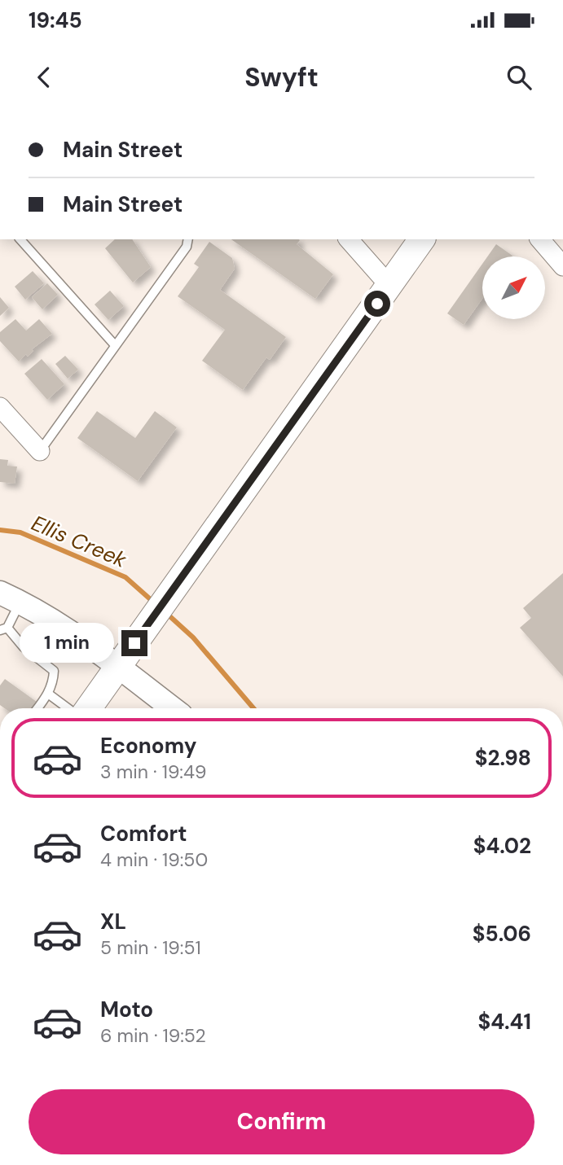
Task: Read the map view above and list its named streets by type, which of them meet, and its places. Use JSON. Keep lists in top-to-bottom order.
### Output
{
  "water": ["Ellis Creek"],
  "north": "top right",
  "page": {
    "status": "19:45",
    "header": "Swyft",
    "banner": ["Main Street", "Main Street"],
    "bubble": "1 min",
    "list": [
      {
        "name": "Economy",
        "note": "3 min · 19:49",
        "value": "$2.98"
      },
      {
        "name": "Comfort",
        "note": "4 min · 19:50",
        "value": "$4.02"
      },
      {
        "name": "XL",
        "note": "5 min · 19:51",
        "value": "$5.06"
      },
      {
        "name": "Moto",
        "note": "6 min · 19:52",
        "value": "$4.41"
      }
    ],
    "buttons": "Confirm"
  }
}
